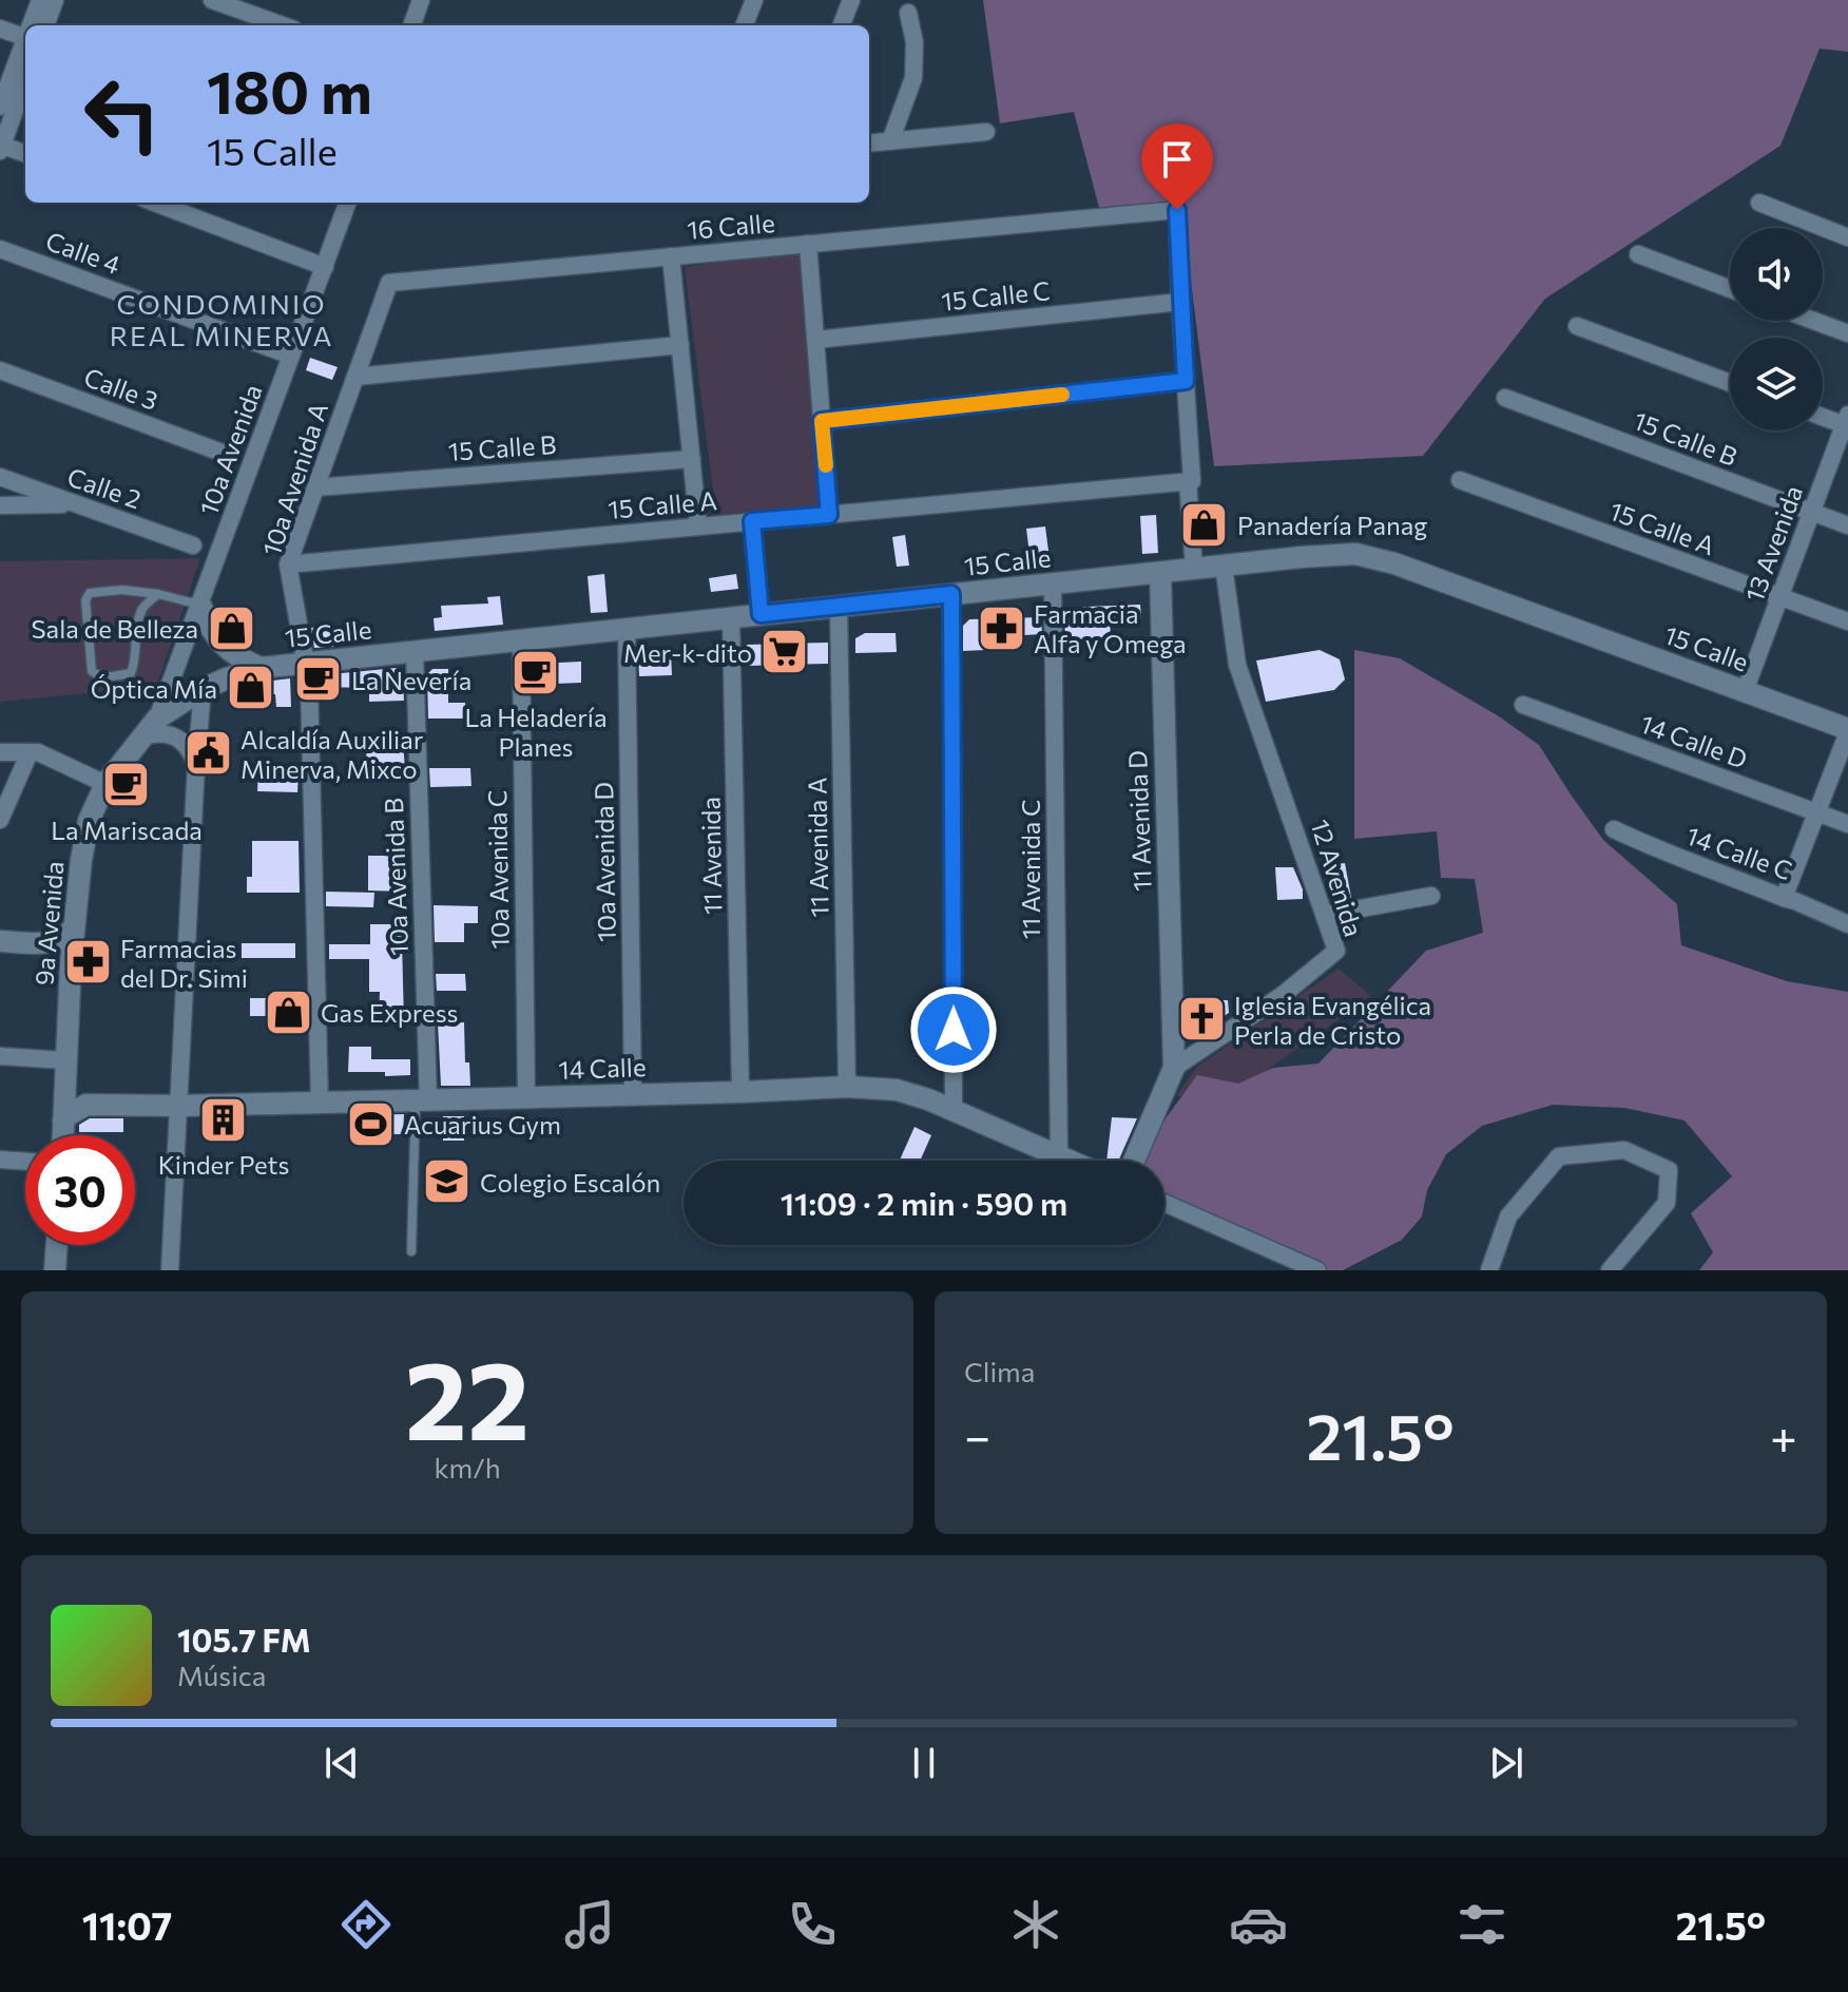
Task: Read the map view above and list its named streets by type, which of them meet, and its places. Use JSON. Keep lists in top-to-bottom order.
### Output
{
  "streets": {
    "street": [
      "16 Calle",
      "Calle 4",
      "15 Calle C",
      "Calle 3",
      "15 Calle B",
      "10a Avenida",
      "10a Avenida A",
      "Calle 2",
      "15 Calle A",
      "13 Avenida",
      "15 Calle",
      "14 Calle D",
      "11 Avenida D",
      "11 Avenida A",
      "14 Calle C",
      "11 Avenida",
      "10a Avenida D",
      "10a Avenida C",
      "11 Avenida C",
      "10a Avenida B",
      "12 Avenida",
      "9a Avenida",
      "14 Calle"
    ]
  },
  "crossings": [
    ["16 Calle", "15 Calle C"],
    ["16 Calle", "10a Avenida A"],
    ["Calle 4", "10a Avenida"],
    ["15 Calle B", "10a Avenida A"],
    ["15 Calle B", "13 Avenida"],
    ["10a Avenida", "15 Calle"],
    ["10a Avenida", "9a Avenida"],
    ["10a Avenida A", "15 Calle A"],
    ["10a Avenida A", "15 Calle"],
    ["10a Avenida A", "14 Calle"],
    ["15 Calle A", "13 Avenida"],
    ["13 Avenida", "15 Calle"],
    ["15 Calle", "11 Avenida D"],
    ["15 Calle", "11 Avenida A"],
    ["15 Calle", "11 Avenida"],
    ["15 Calle", "10a Avenida D"],
    ["15 Calle", "10a Avenida C"],
    ["15 Calle", "11 Avenida C"],
    ["15 Calle", "10a Avenida B"],
    ["15 Calle", "12 Avenida"],
    ["15 Calle", "9a Avenida"],
    ["11 Avenida D", "12 Avenida"],
    ["11 Avenida A", "14 Calle"],
    ["11 Avenida", "14 Calle"],
    ["10a Avenida D", "14 Calle"],
    ["10a Avenida C", "14 Calle"],
    ["11 Avenida C", "14 Calle"],
    ["10a Avenida B", "14 Calle"]
  ],
  "districts": ["CONDOMINIO REAL MINERVA"],
  "places": {
    "shop": [
      "Panadería Panag",
      "Sala de Belleza",
      "Óptica Mía",
      "Gas Express"
    ],
    "pharmacy": ["Farmacia Alfa y Omega", "Farmacias del Dr. Simi"],
    "supermarket": ["Mer-k-dito"],
    "cafe": ["La Heladería Planes", "La Nevería", "La Mariscada"],
    "public building": ["Alcaldía Auxiliar Minerva, Mixco"],
    "church": ["Iglesia Evangélica Perla de Cristo"],
    "building": ["Kinder Pets"],
    "sports": ["Acuarius Gym"],
    "school or university": ["Colegio Escalón"]
  },
  "page": {
    "turn": ["180 m", "15 Calle"],
    "limit": "30",
    "trip": "11:09 · 2 min · 590 m",
    "tile": [
      ["22", "km/h"],
      "Clima"
    ],
    "heat": ["−", "21.5°", "+"],
    "song": ["105.7 FM", "Música"],
    "tabs": ["11:07", "21.5°"]
  }
}
